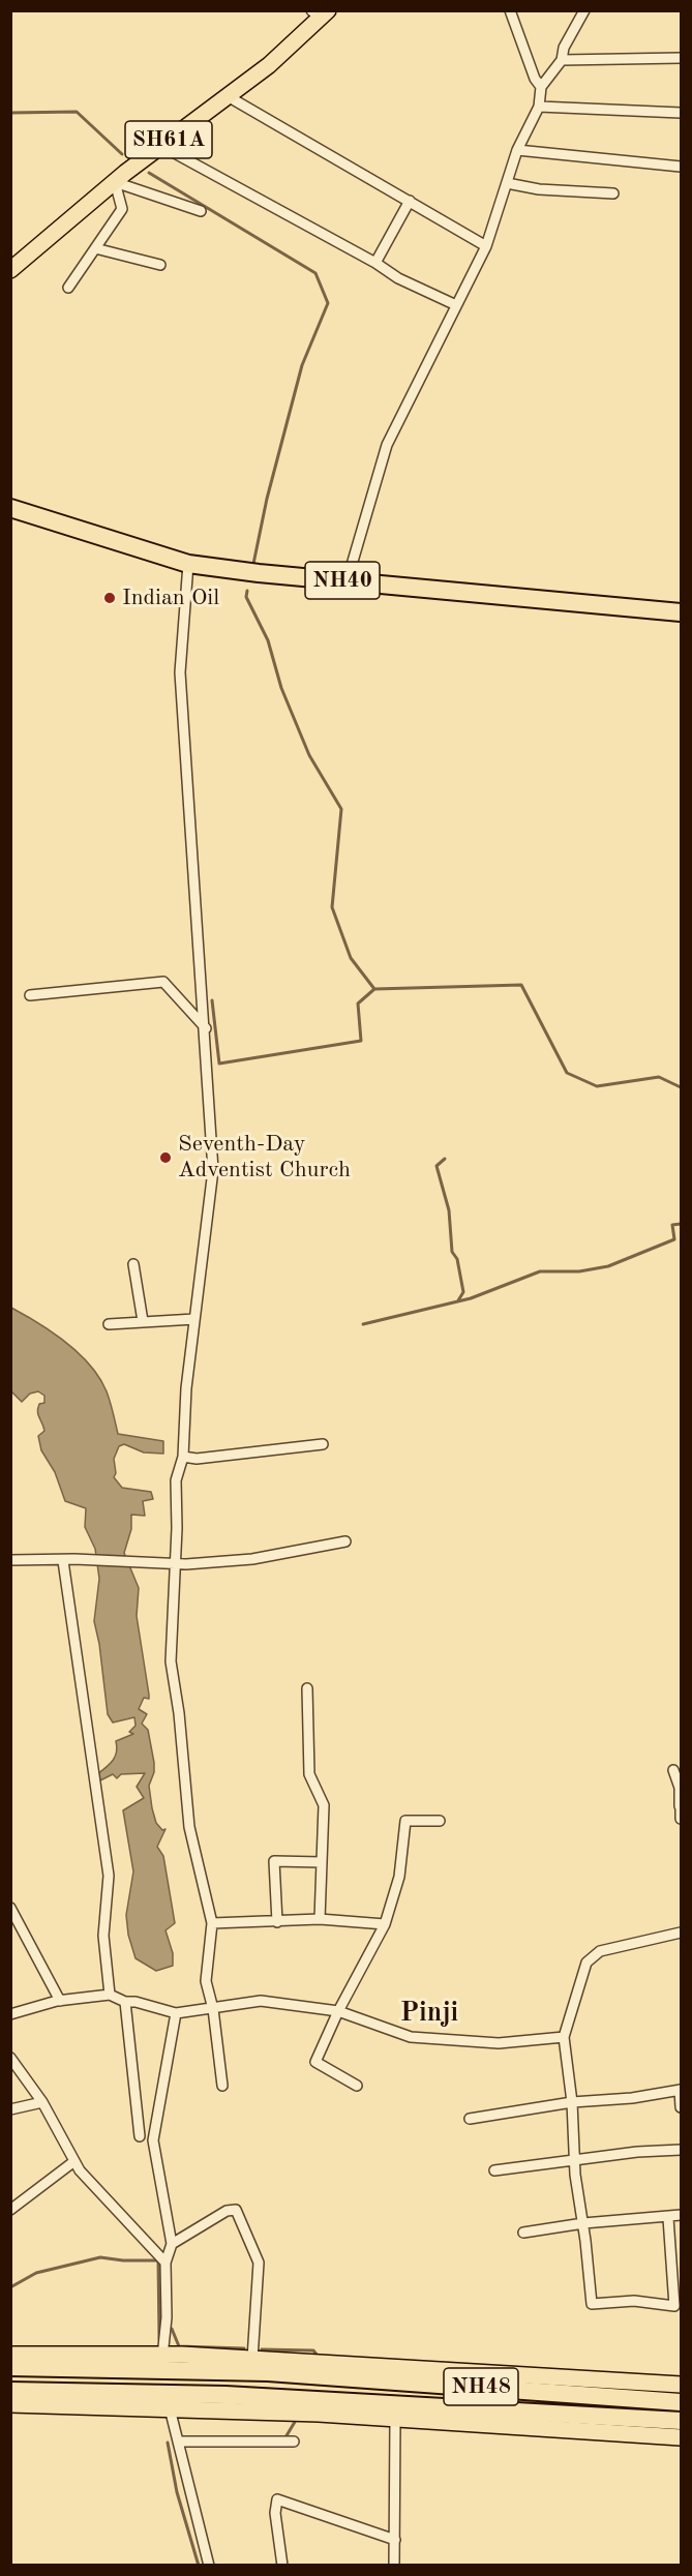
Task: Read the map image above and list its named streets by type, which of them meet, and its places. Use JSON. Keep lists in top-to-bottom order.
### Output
{
  "streets": {
    "highway": ["NH40", "NH48"],
    "main road": ["SH61A"]
  },
  "districts": ["Pinji"],
  "places": ["Indian Oil", "Seventh-Day Adventist Church"]
}
